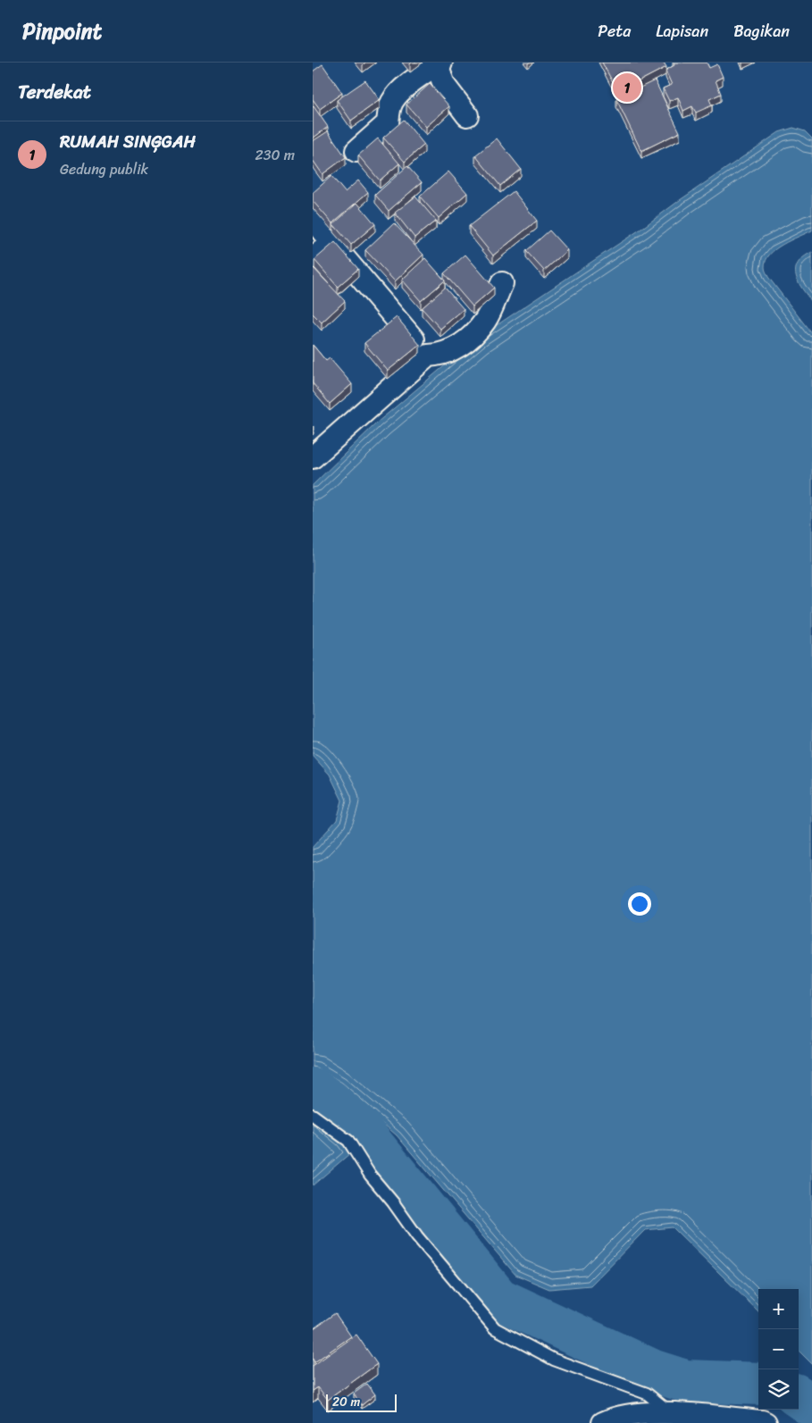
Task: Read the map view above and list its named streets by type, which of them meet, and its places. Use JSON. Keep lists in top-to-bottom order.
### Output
{
  "scale_bar": "20 m",
  "page": {
    "header": "Pinpoint",
    "nav": ["Peta", "Lapisan", "Bagikan"],
    "heading": "Terdekat",
    "pins": "1",
    "list": [
      {
        "mark": "1",
        "name": "RUMAH SINĢGAH",
        "note": "Gedung publik",
        "value": "230 m"
      }
    ],
    "map_buttons": ["+", "−"],
    "scale": "20 m"
  }
}
